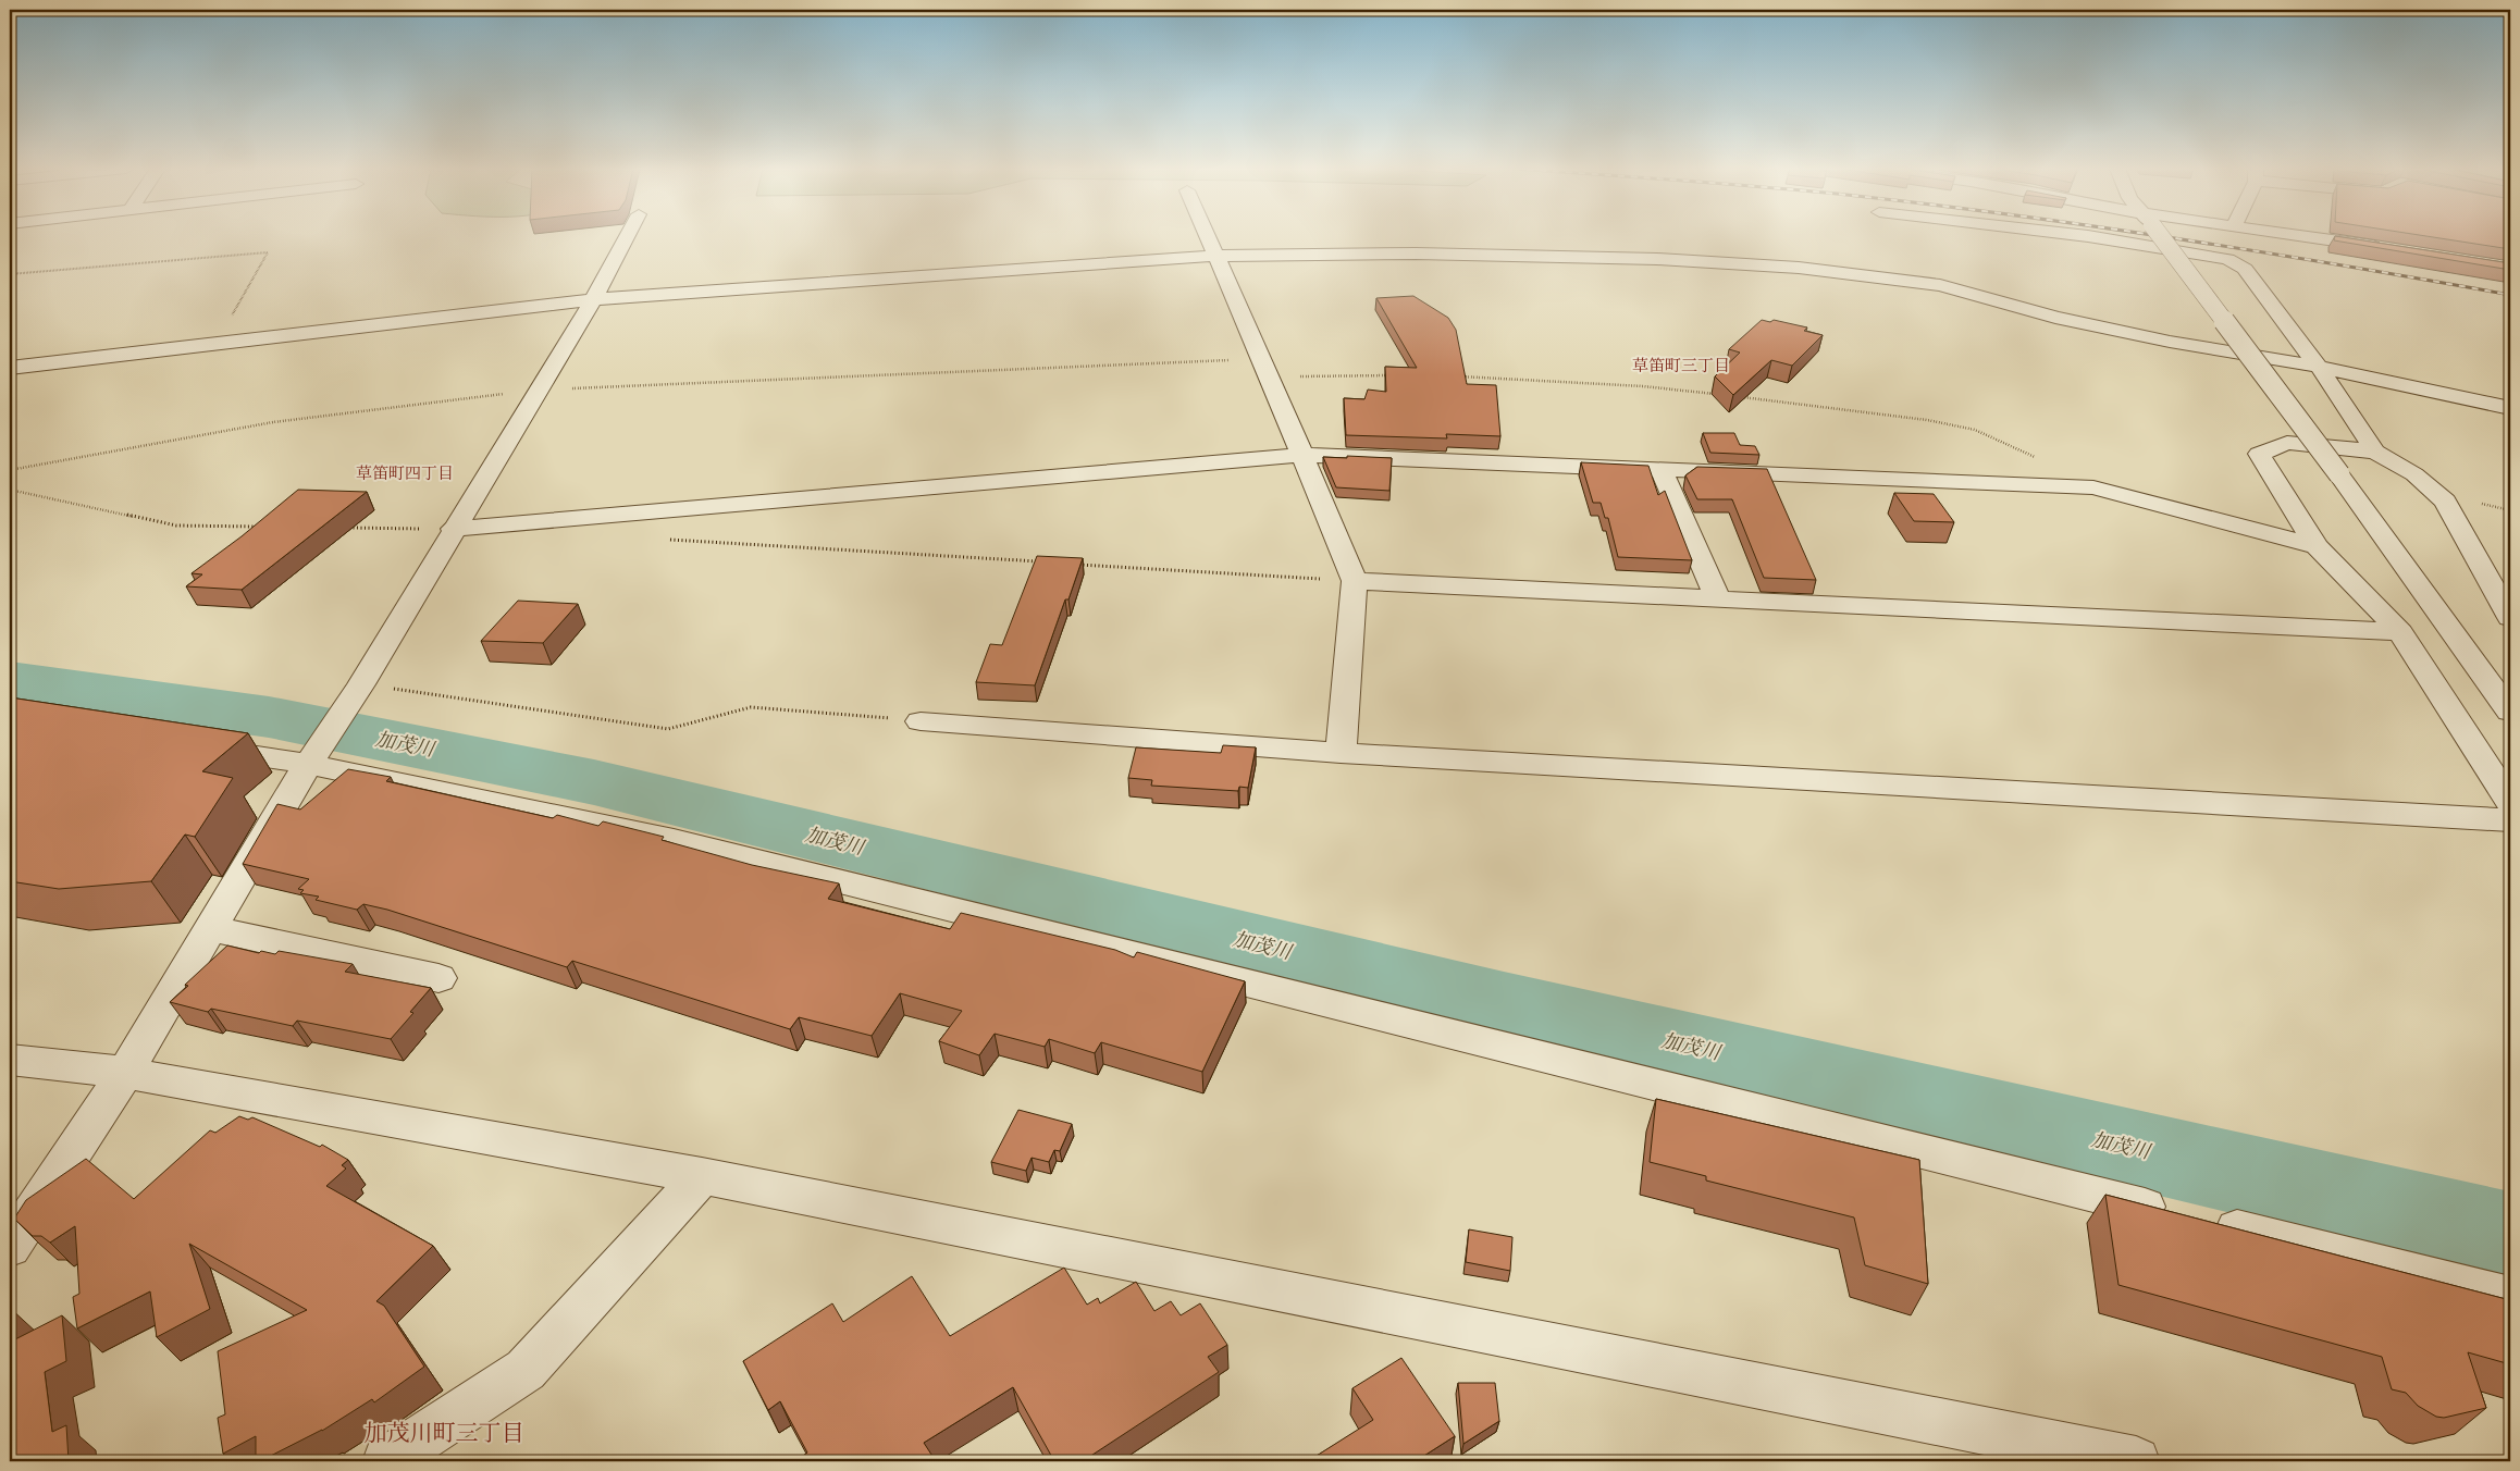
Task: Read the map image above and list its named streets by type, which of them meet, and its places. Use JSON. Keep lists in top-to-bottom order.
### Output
{
  "districts": ["草笛町三丁目", "草笛町四丁目", "加茂川町三丁目"],
  "water": ["加茂川"]
}
